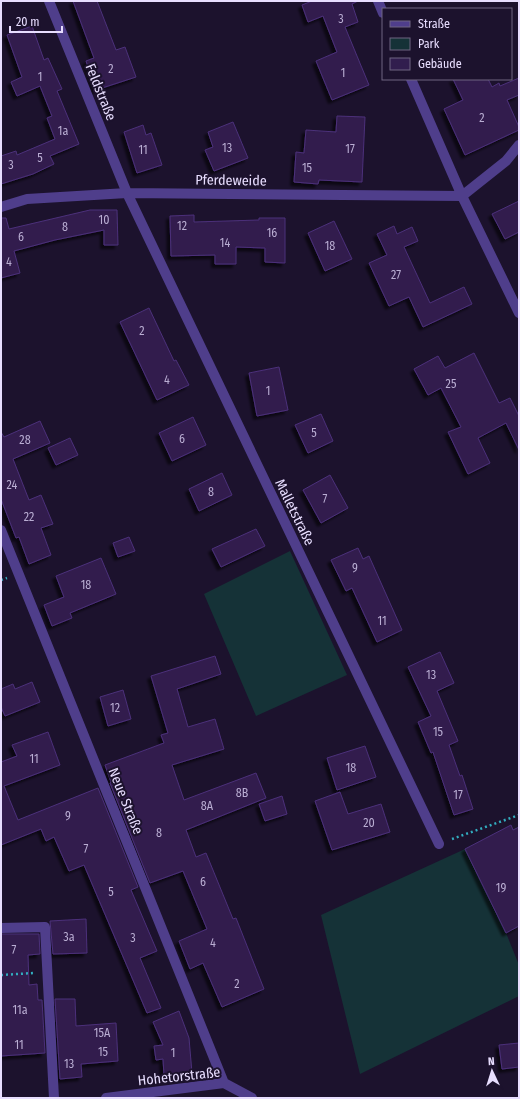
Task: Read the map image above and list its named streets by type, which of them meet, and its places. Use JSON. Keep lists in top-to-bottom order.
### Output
{
  "streets": {
    "street": [
      "Feldstraße",
      "Pferdeweide",
      "Malletstraße",
      "Neue Straße",
      "Hohetorstraße"
    ]
  },
  "crossings": [
    ["Feldstraße", "Pferdeweide"],
    ["Feldstraße", "Malletstraße"],
    ["Pferdeweide", "Malletstraße"],
    ["Neue Straße", "Hohetorstraße"]
  ],
  "house_numbers": [
    "3",
    "2",
    "1",
    "1",
    "2",
    "1a",
    "13",
    "17",
    "11",
    "5",
    "3",
    "15",
    "10",
    "12",
    "8",
    "16",
    "6",
    "14",
    "18",
    "4",
    "27",
    "2",
    "4",
    "25",
    "1",
    "5",
    "6",
    "28",
    "24",
    "8",
    "7",
    "22",
    "9",
    "18",
    "11",
    "13",
    "12",
    "15",
    "11",
    "18",
    "8B",
    "17",
    "8A",
    "9",
    "20",
    "8",
    "7",
    "6",
    "19",
    "5",
    "3a",
    "3",
    "4",
    "7",
    "2",
    "11a",
    "15A",
    "11",
    "15",
    "1",
    "13"
  ],
  "legend": ["Straße", "Park", "Gebäude"],
  "scale_bar": "20 m",
  "north": "top"
}
